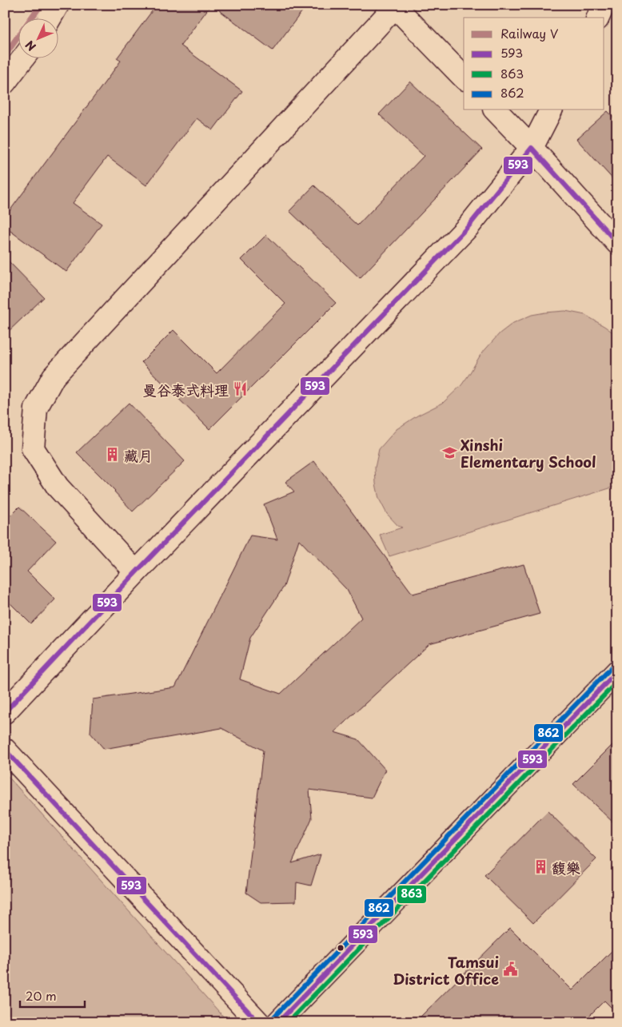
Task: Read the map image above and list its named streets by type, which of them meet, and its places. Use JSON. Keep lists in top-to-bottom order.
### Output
{
  "places": {
    "restaurant": ["曼谷泰式料理"],
    "school or university": ["Xinshi Elementary School"],
    "building": ["藏月", "馥樂"],
    "public building": ["Tamsui District Office"]
  },
  "lines": [
    "rail line V",
    "transit line 593",
    "transit line 862",
    "transit line 863"
  ],
  "legend": [
    "Railway V",
    "593",
    "863",
    "862"
  ],
  "scale_bar": "20 m",
  "north": "bottom left"
}
